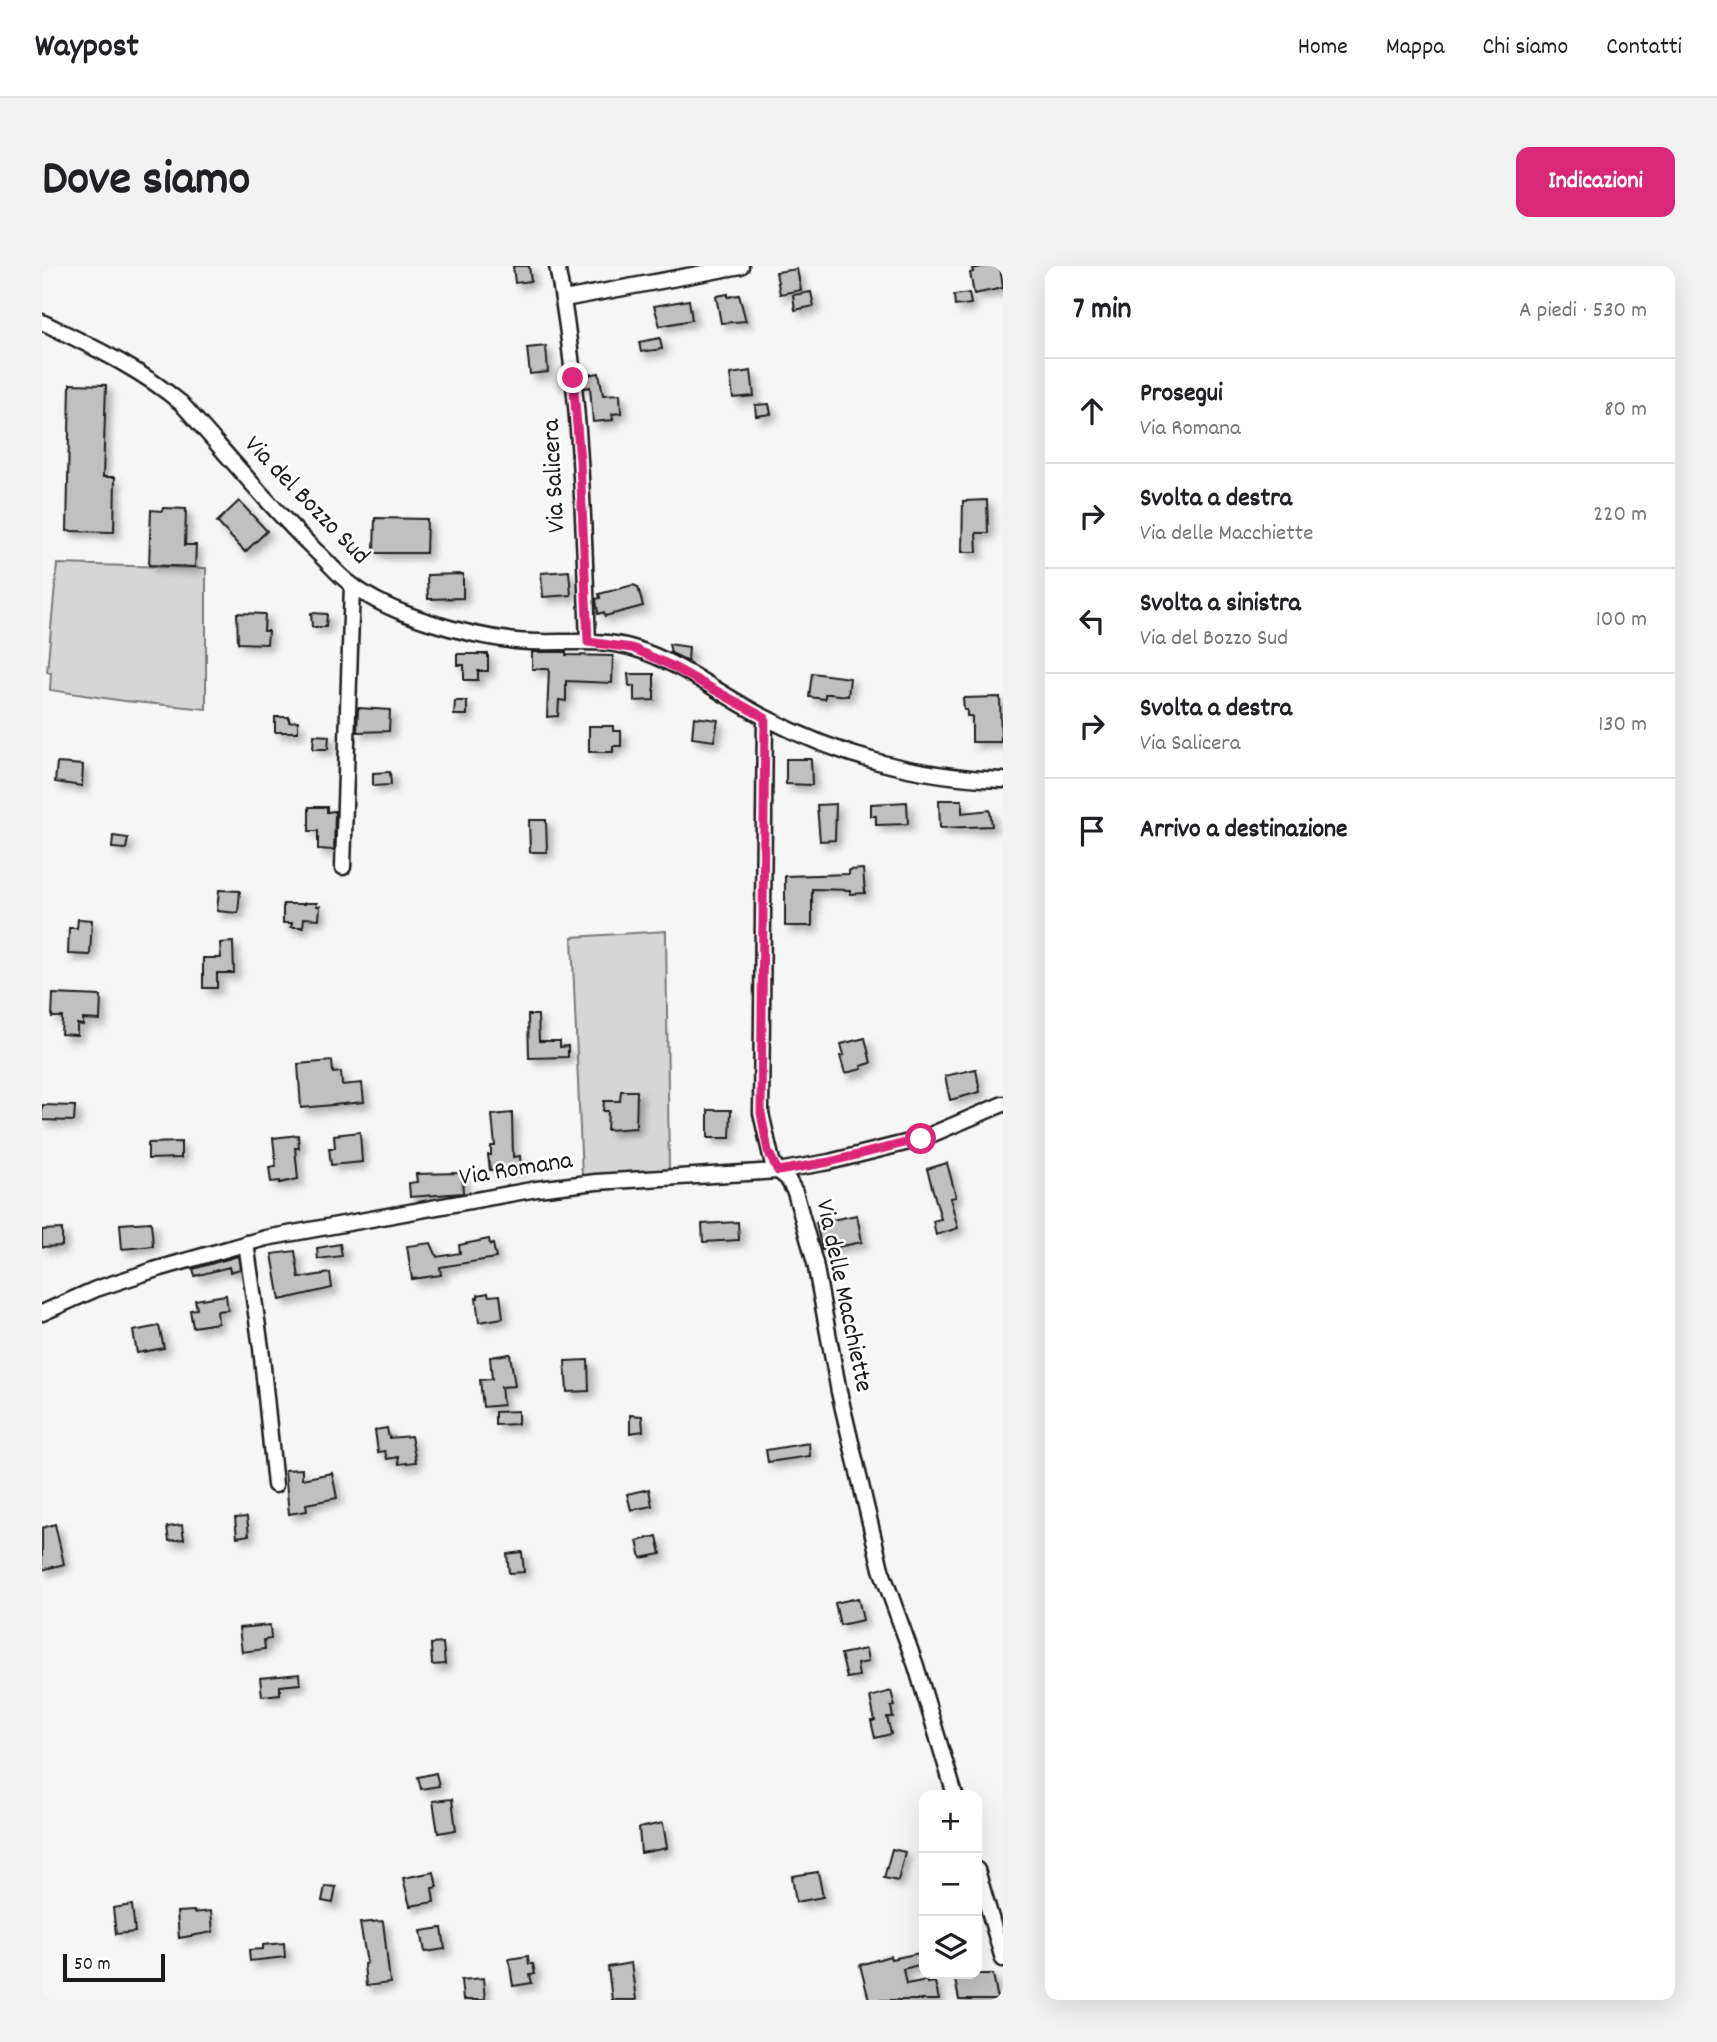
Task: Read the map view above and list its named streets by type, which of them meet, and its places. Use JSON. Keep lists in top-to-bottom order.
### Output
{
  "streets": {
    "street": [
      "Via Salicera",
      "Via del Bozzo Sud",
      "Via Romana",
      "Via delle Macchiette"
    ]
  },
  "crossings": [
    ["Via Salicera", "Via del Bozzo Sud"],
    ["Via del Bozzo Sud", "Via delle Macchiette"],
    ["Via Romana", "Via delle Macchiette"]
  ],
  "scale_bar": "50 m",
  "page": {
    "header": "Waypost",
    "nav": [
      "Home",
      "Mappa",
      "Chi siamo",
      "Contatti"
    ],
    "title": "Dove siamo",
    "buttons": "Indicazioni",
    "heading": ["7 min", "A piedi · 530 m"],
    "list": [
      ["Prosegui", "Via Romana", "80 m"],
      ["Svolta a destra", "Via delle Macchiette", "220 m"],
      ["Svolta a sinistra", "Via del Bozzo Sud", "100 m"],
      ["Svolta a destra", "Via Salicera", "130 m"],
      "Arrivo a destinazione"
    ],
    "map_buttons": ["+", "−"],
    "scale": "50 m"
  }
}
